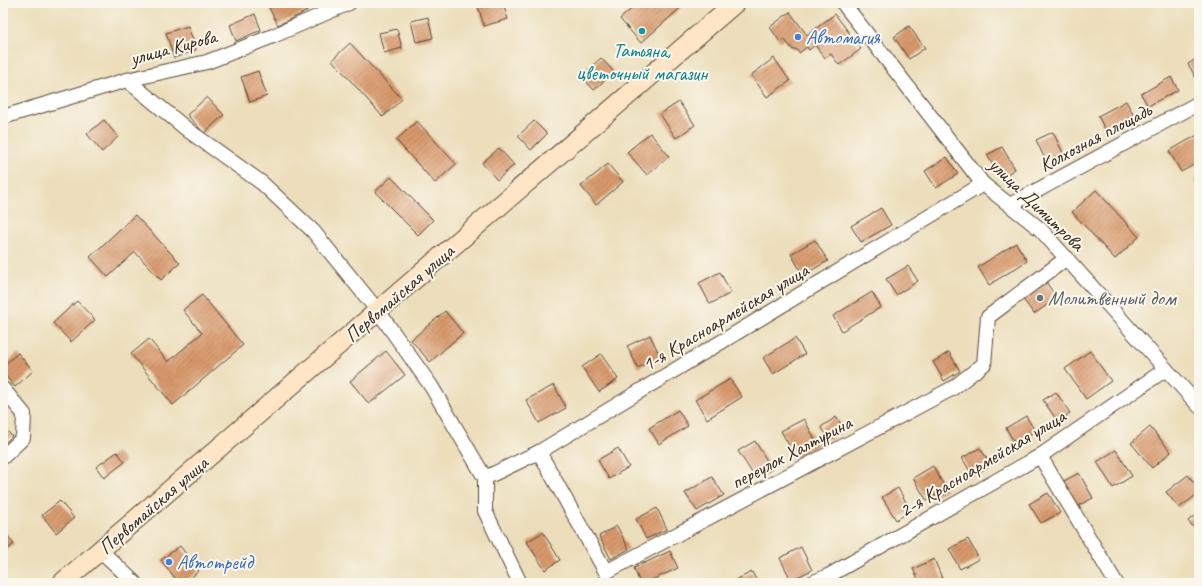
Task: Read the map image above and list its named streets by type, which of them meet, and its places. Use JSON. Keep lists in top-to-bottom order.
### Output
{
  "streets": {
    "main road": ["Первомайская улица"],
    "street": [
      "улица Кирова",
      "Колхозная площадь",
      "улица Димитрова",
      "1-я Красноармейская улица",
      "переулок Халтурина",
      "2-я Красноармейская улица"
    ]
  },
  "crossings": [
    ["Колхозная площадь", "улица Димитрова"],
    ["улица Димитрова", "1-я Красноармейская улица"],
    ["улица Димитрова", "переулок Халтурина"],
    ["улица Димитрова", "2-я Красноармейская улица"],
    ["1-я Красноармейская улица", "переулок Халтурина"]
  ],
  "places": [
    "Татьяна, цветочный магазин",
    "Автомагия",
    "Молитвенный дом",
    "Автотрейд"
  ]
}
